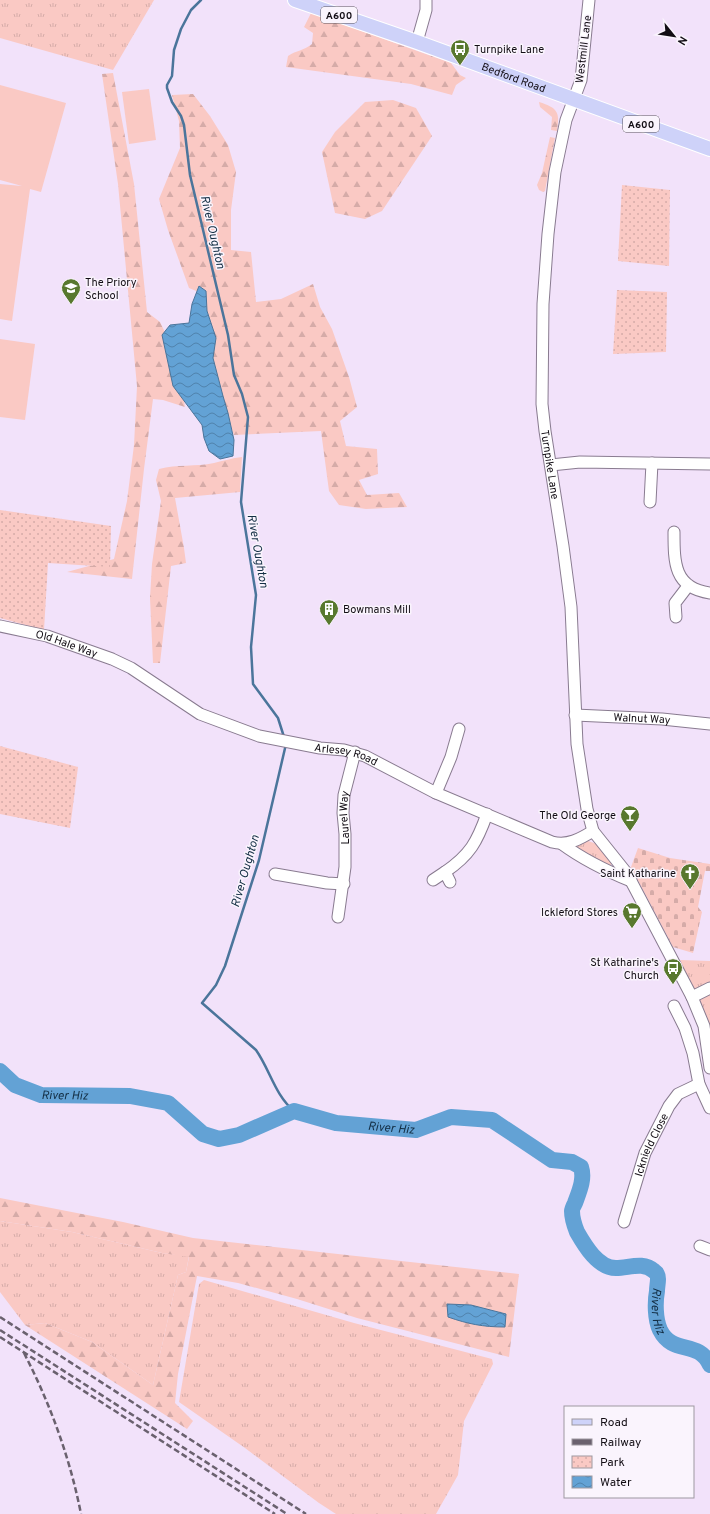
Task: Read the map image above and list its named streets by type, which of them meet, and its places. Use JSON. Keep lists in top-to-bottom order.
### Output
{
  "streets": {
    "main road": ["A600", "Bedford Road"],
    "street": [
      "Westmill Lane",
      "Turnpike Lane",
      "Old Hale Way",
      "Walnut Way",
      "Arlesey Road",
      "Laurel Way",
      "Icknield Close"
    ]
  },
  "crossings": [
    ["Westmill Lane", "Bedford Road"],
    ["Westmill Lane", "Turnpike Lane"],
    ["Bedford Road", "Turnpike Lane"],
    ["Turnpike Lane", "Walnut Way"],
    ["Old Hale Way", "Arlesey Road"],
    ["Arlesey Road", "Laurel Way"]
  ],
  "water": ["River Oughton", "River Hiz"],
  "places": {
    "bus stop": ["Turnpike Lane", "St Katharine's Church"],
    "school or university": ["The Priory School"],
    "building": ["Bowmans Mill"],
    "bar": ["The Old George"],
    "church": ["Saint Katharine"],
    "supermarket": ["Ickleford Stores"]
  },
  "legend": [
    "Road",
    "Railway",
    "Park",
    "Water"
  ],
  "north": "bottom right"
}
